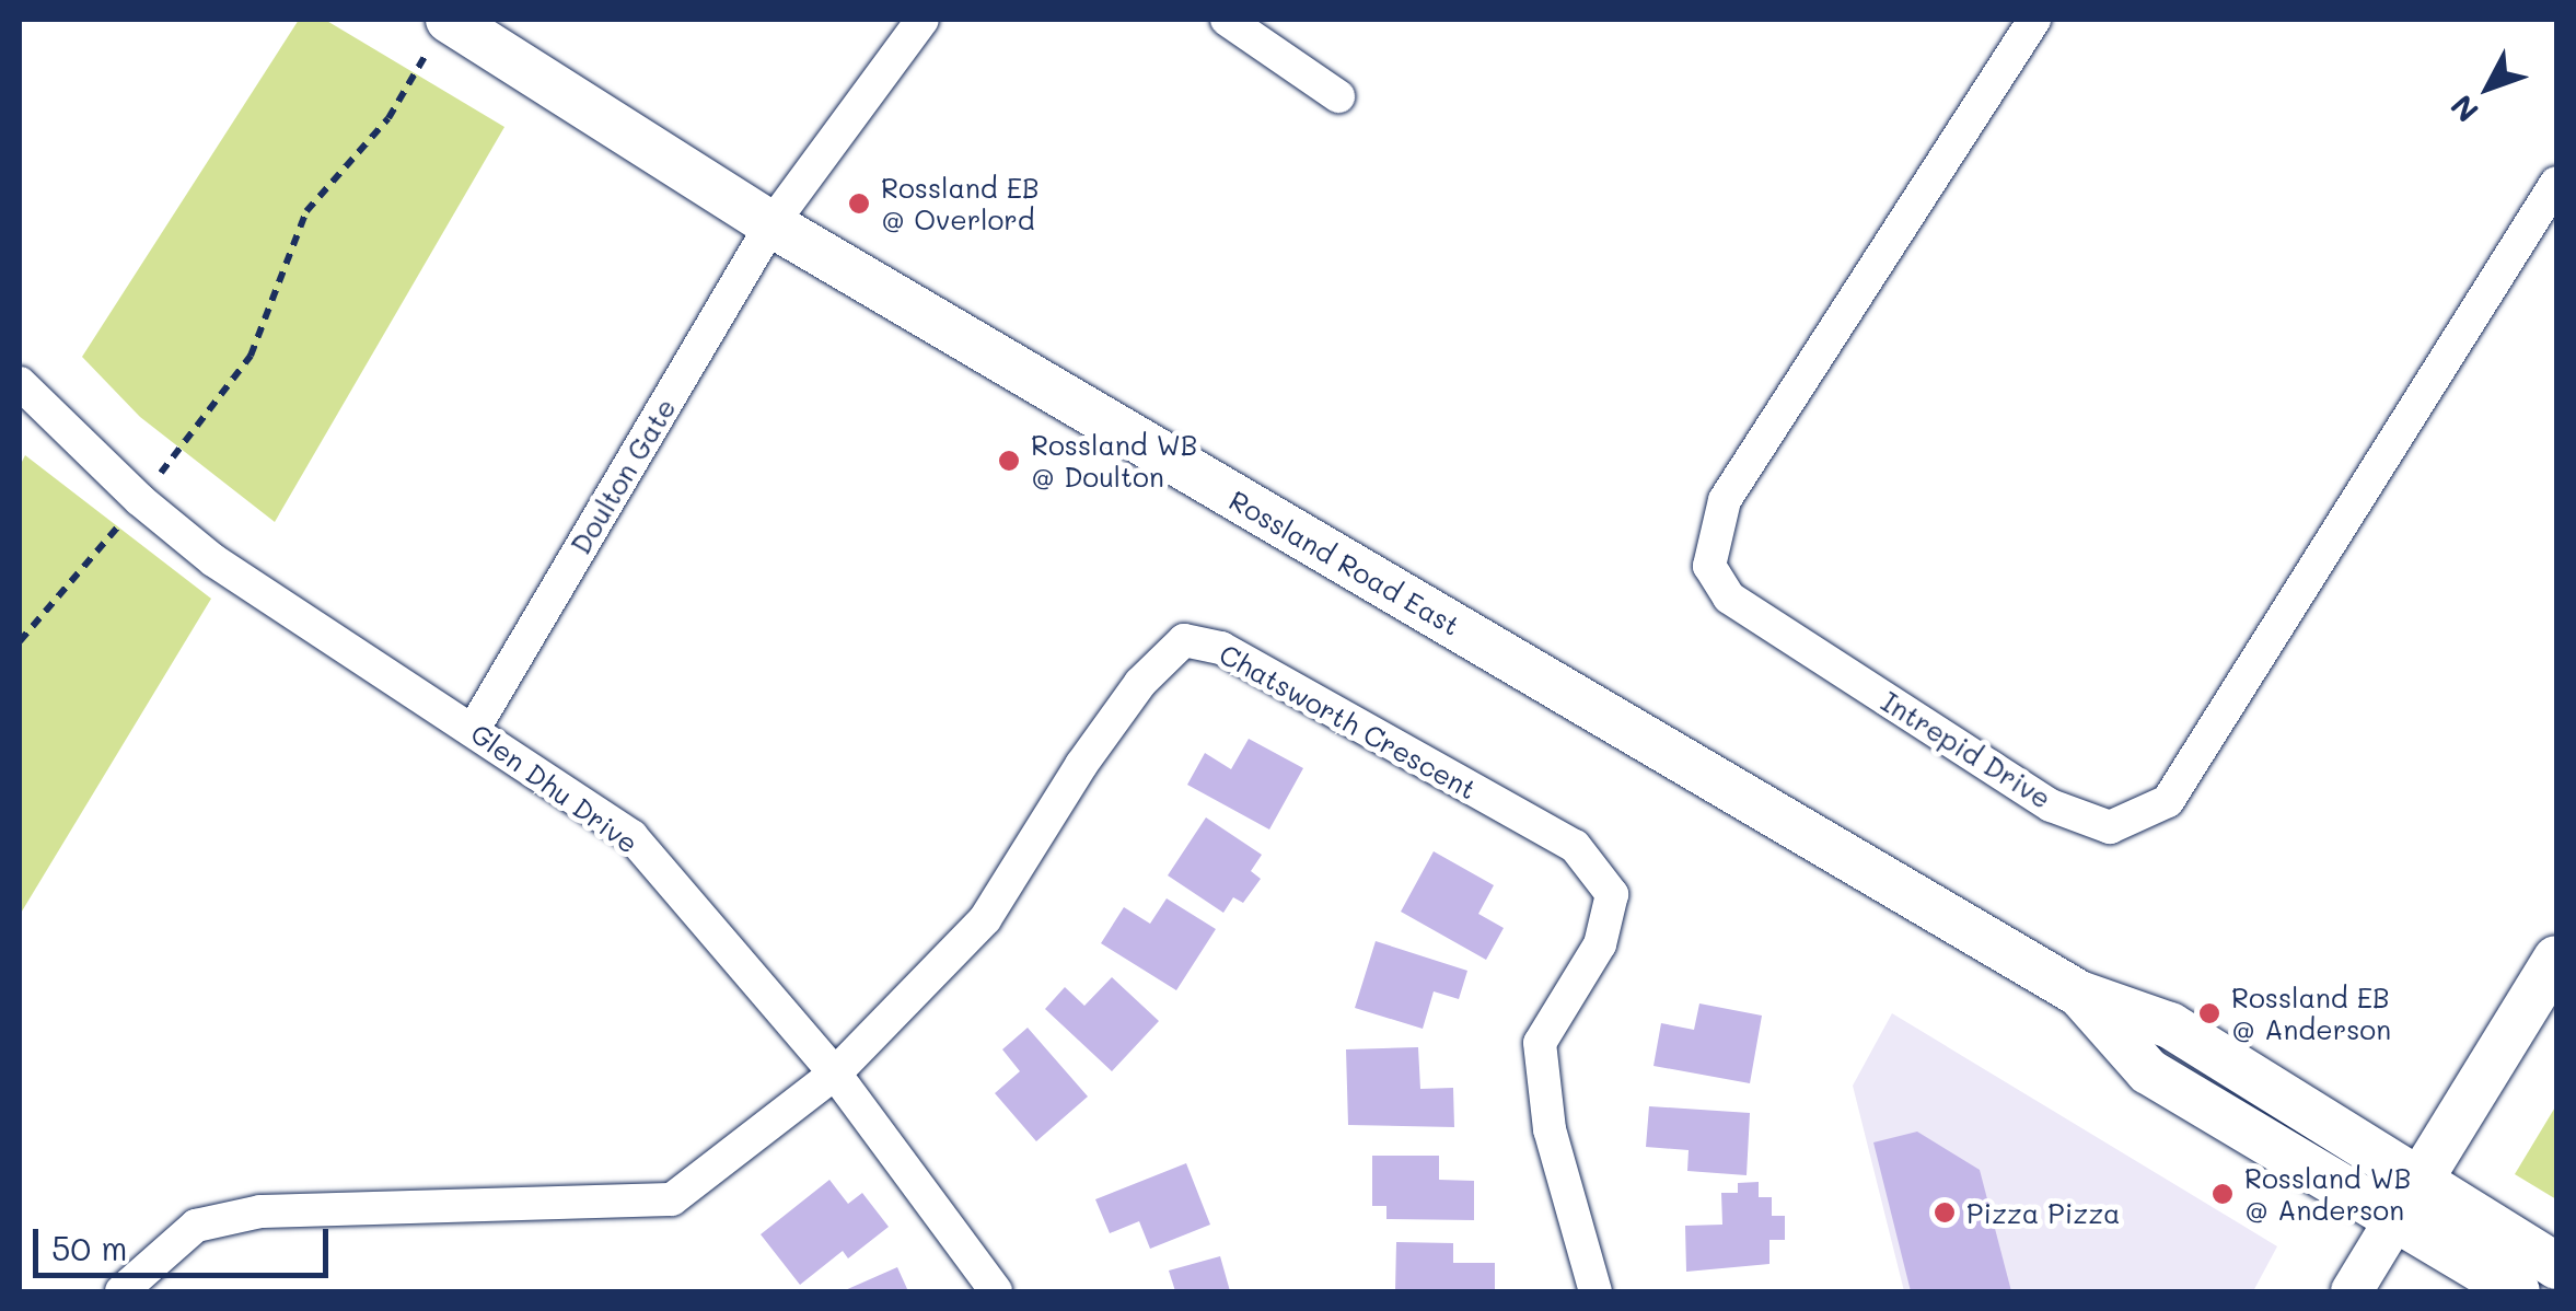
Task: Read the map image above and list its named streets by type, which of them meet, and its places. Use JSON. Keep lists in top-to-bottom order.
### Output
{
  "streets": {
    "main road": ["Rossland Road East"],
    "street": [
      "Doulton Gate",
      "Chatsworth Crescent",
      "Intrepid Drive",
      "Glen Dhu Drive"
    ]
  },
  "crossings": [
    ["Doulton Gate", "Rossland Road East"],
    ["Doulton Gate", "Glen Dhu Drive"],
    ["Chatsworth Crescent", "Glen Dhu Drive"]
  ],
  "places": [
    "Rossland EB @ Overlord",
    "Rossland WB @ Doulton",
    "Rossland EB @ Anderson",
    "Rossland WB @ Anderson",
    "Pizza Pizza"
  ],
  "scale_bar": "50 m",
  "north": "bottom left"
}
